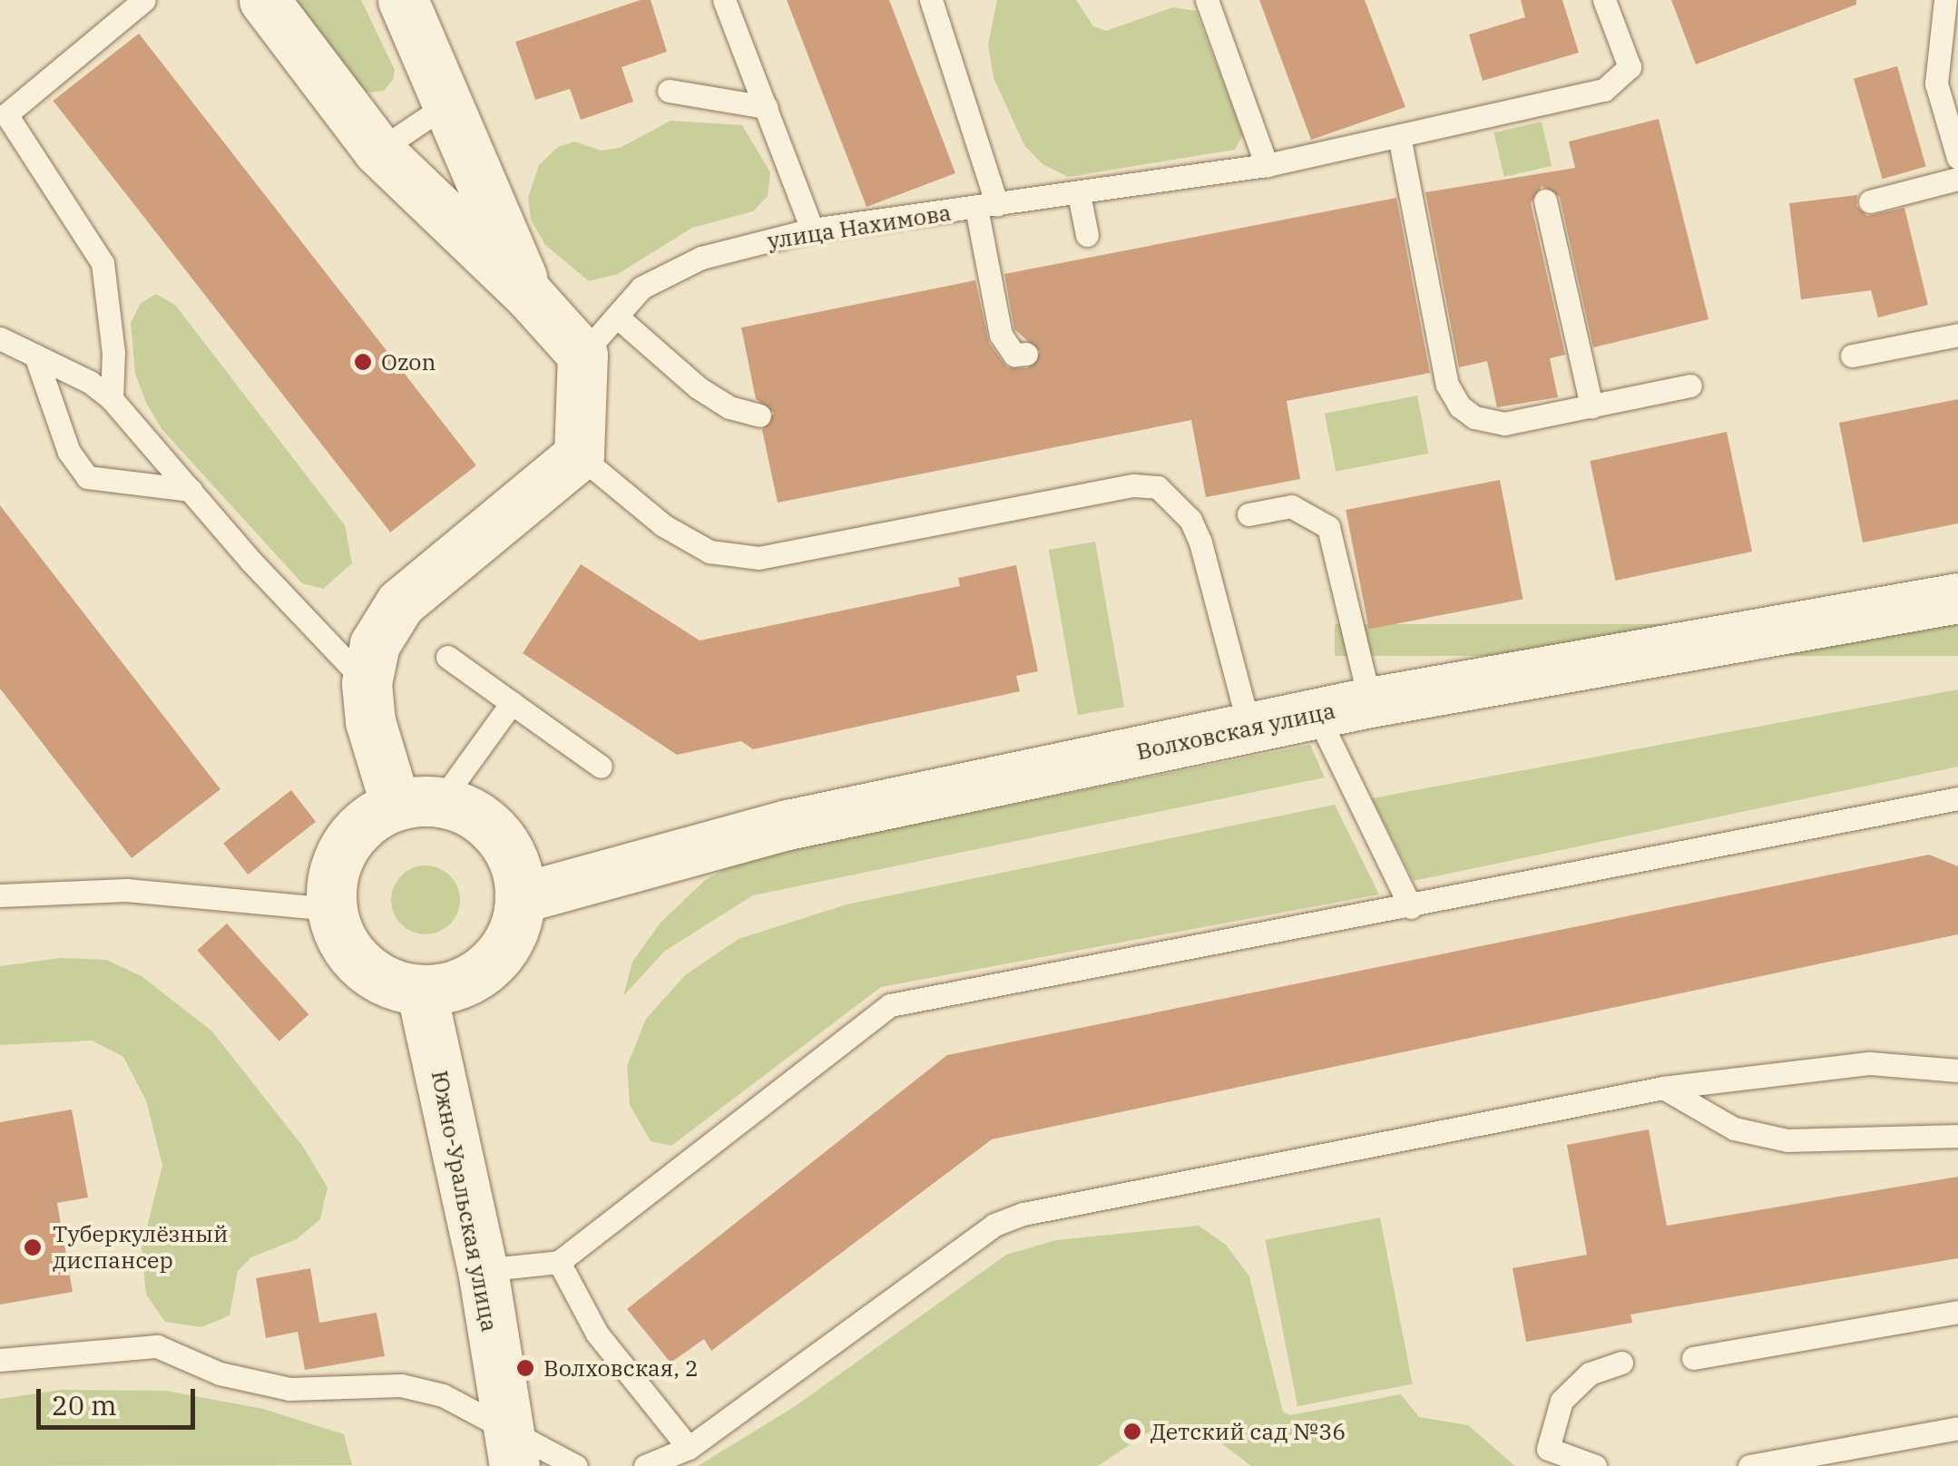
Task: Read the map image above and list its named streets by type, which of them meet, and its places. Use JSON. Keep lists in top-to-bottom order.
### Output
{
  "streets": {
    "main road": ["Волховская улица", "Южно-Уральская улица"],
    "lane": ["улица Нахимова"]
  },
  "crossings": [
    ["Волховская улица", "Южно-Уральская улица"]
  ],
  "places": [
    "Ozon",
    "Туберкулёзный диспансер",
    "Волховская, 2",
    "Детский сад №36"
  ],
  "scale_bar": "20 m"
}
